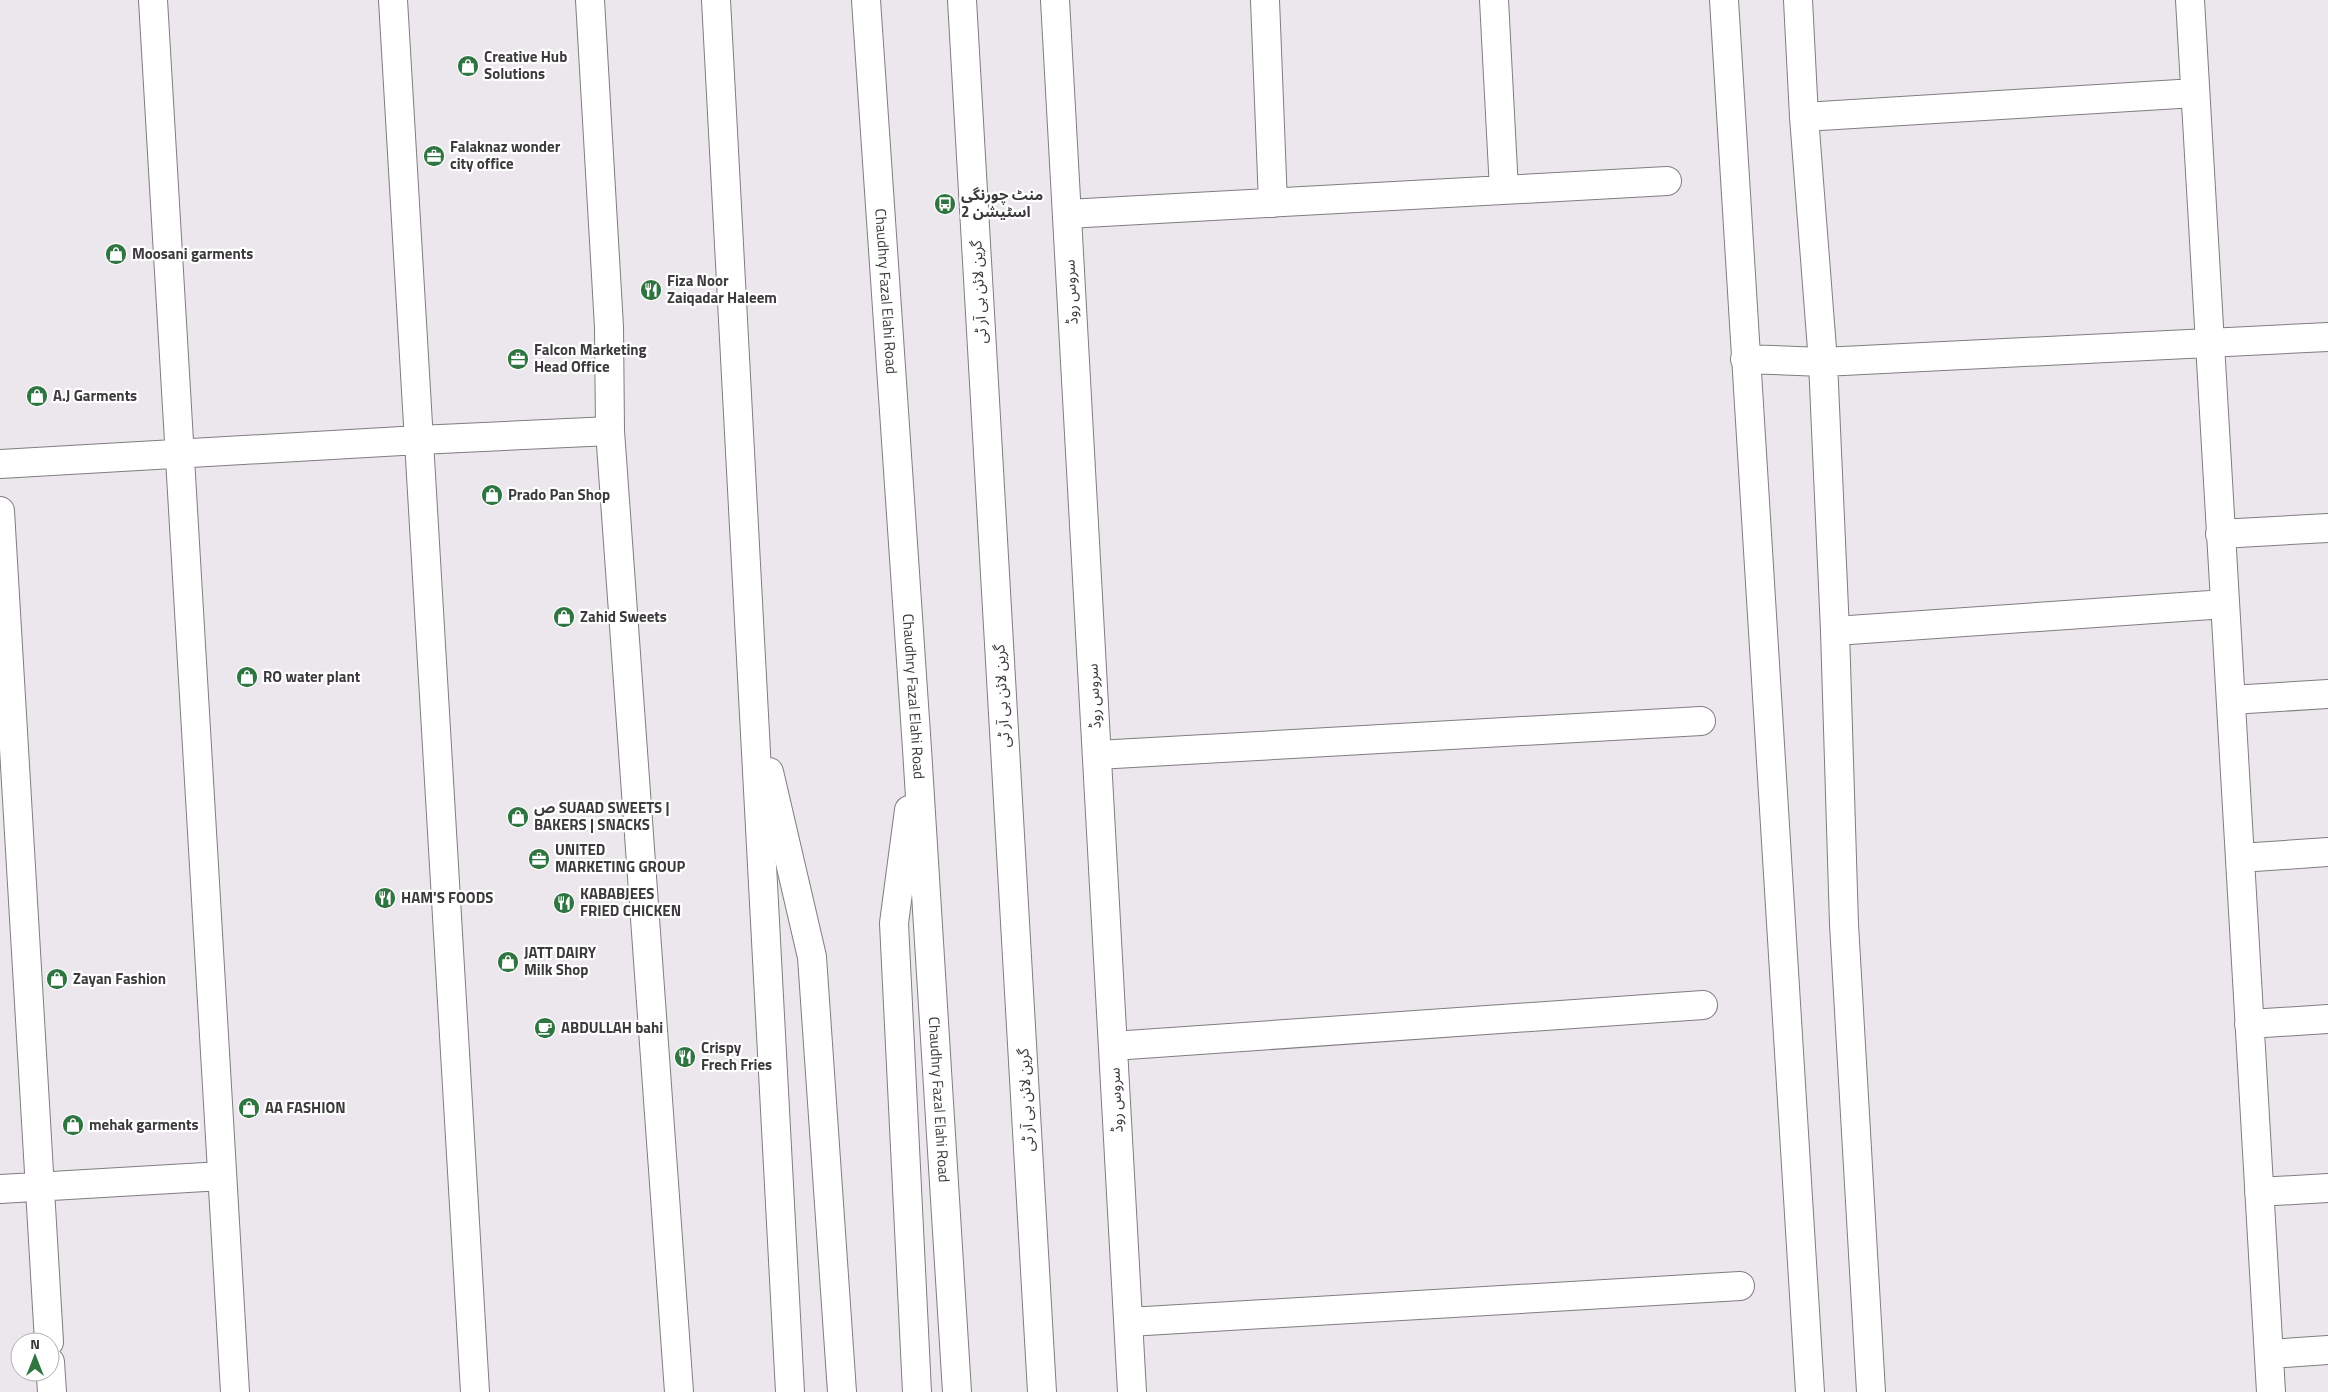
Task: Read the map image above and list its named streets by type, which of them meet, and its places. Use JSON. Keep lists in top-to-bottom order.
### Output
{
  "streets": {
    "street": ["Chaudhry Fazal Elahi Road", "گرین لائن بی آر ٹی", "سروس روڈ"]
  },
  "places": {
    "shop": [
      "Creative Hub Solutions",
      "Moosani garments",
      "A.J Garments",
      "Prado Pan Shop",
      "Zahid Sweets",
      "RO water plant",
      "ص SUAAD SWEETS | BAKERS | SNACKS",
      "JATT DAIRY Milk Shop",
      "Zayan Fashion",
      "AA FASHION",
      "mehak garments"
    ],
    "office": ["Falaknaz wonder city office", "Falcon Marketing Head Office", "UNITED MARKETING GROUP"],
    "bus stop": ["منٹ چورنگی اسٹیشن 2"],
    "restaurant": [
      "Fiza Noor Zaiqadar Haleem",
      "HAM'S FOODS",
      "KABABJEES FRIED CHICKEN",
      "Crispy Frech Fries"
    ],
    "cafe": ["ABDULLAH bahi"]
  },
  "north": "top"
}
